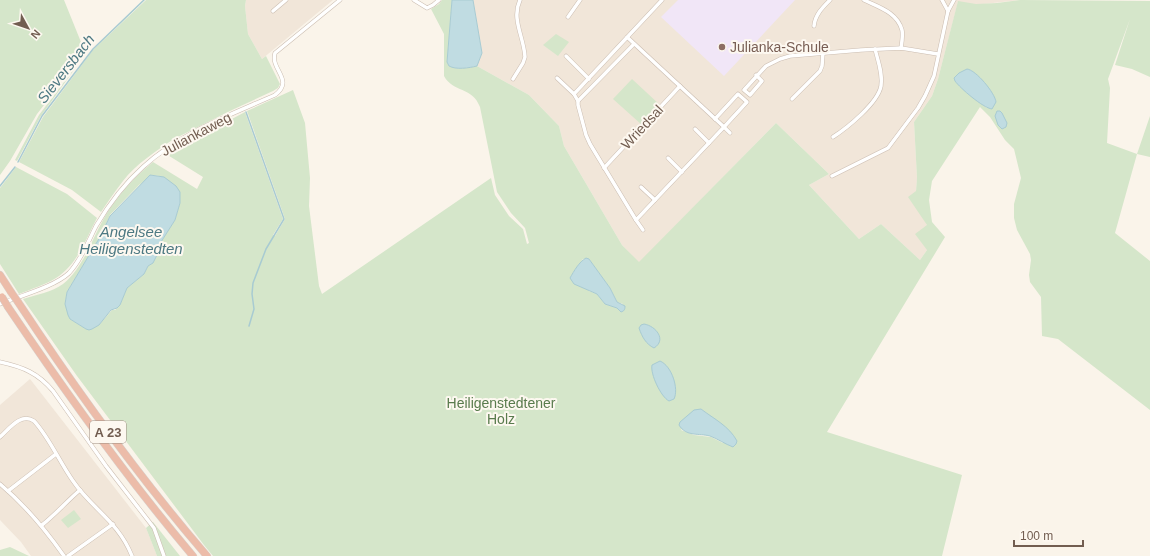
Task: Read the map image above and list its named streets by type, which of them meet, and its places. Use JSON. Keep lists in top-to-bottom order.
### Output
{
  "streets": {
    "highway": ["A 23"],
    "street": ["Wriedsal", "Juliankaweg"]
  },
  "crossings": [
    ["Juliankaweg", "A 23"]
  ],
  "water": ["Sieversbach", "Angelsee Heiligenstedten"],
  "parks": ["Heiligenstedtener Holz"],
  "places": ["Julianka-Schule"],
  "scale_bar": "100 m",
  "north": "bottom right"
}
